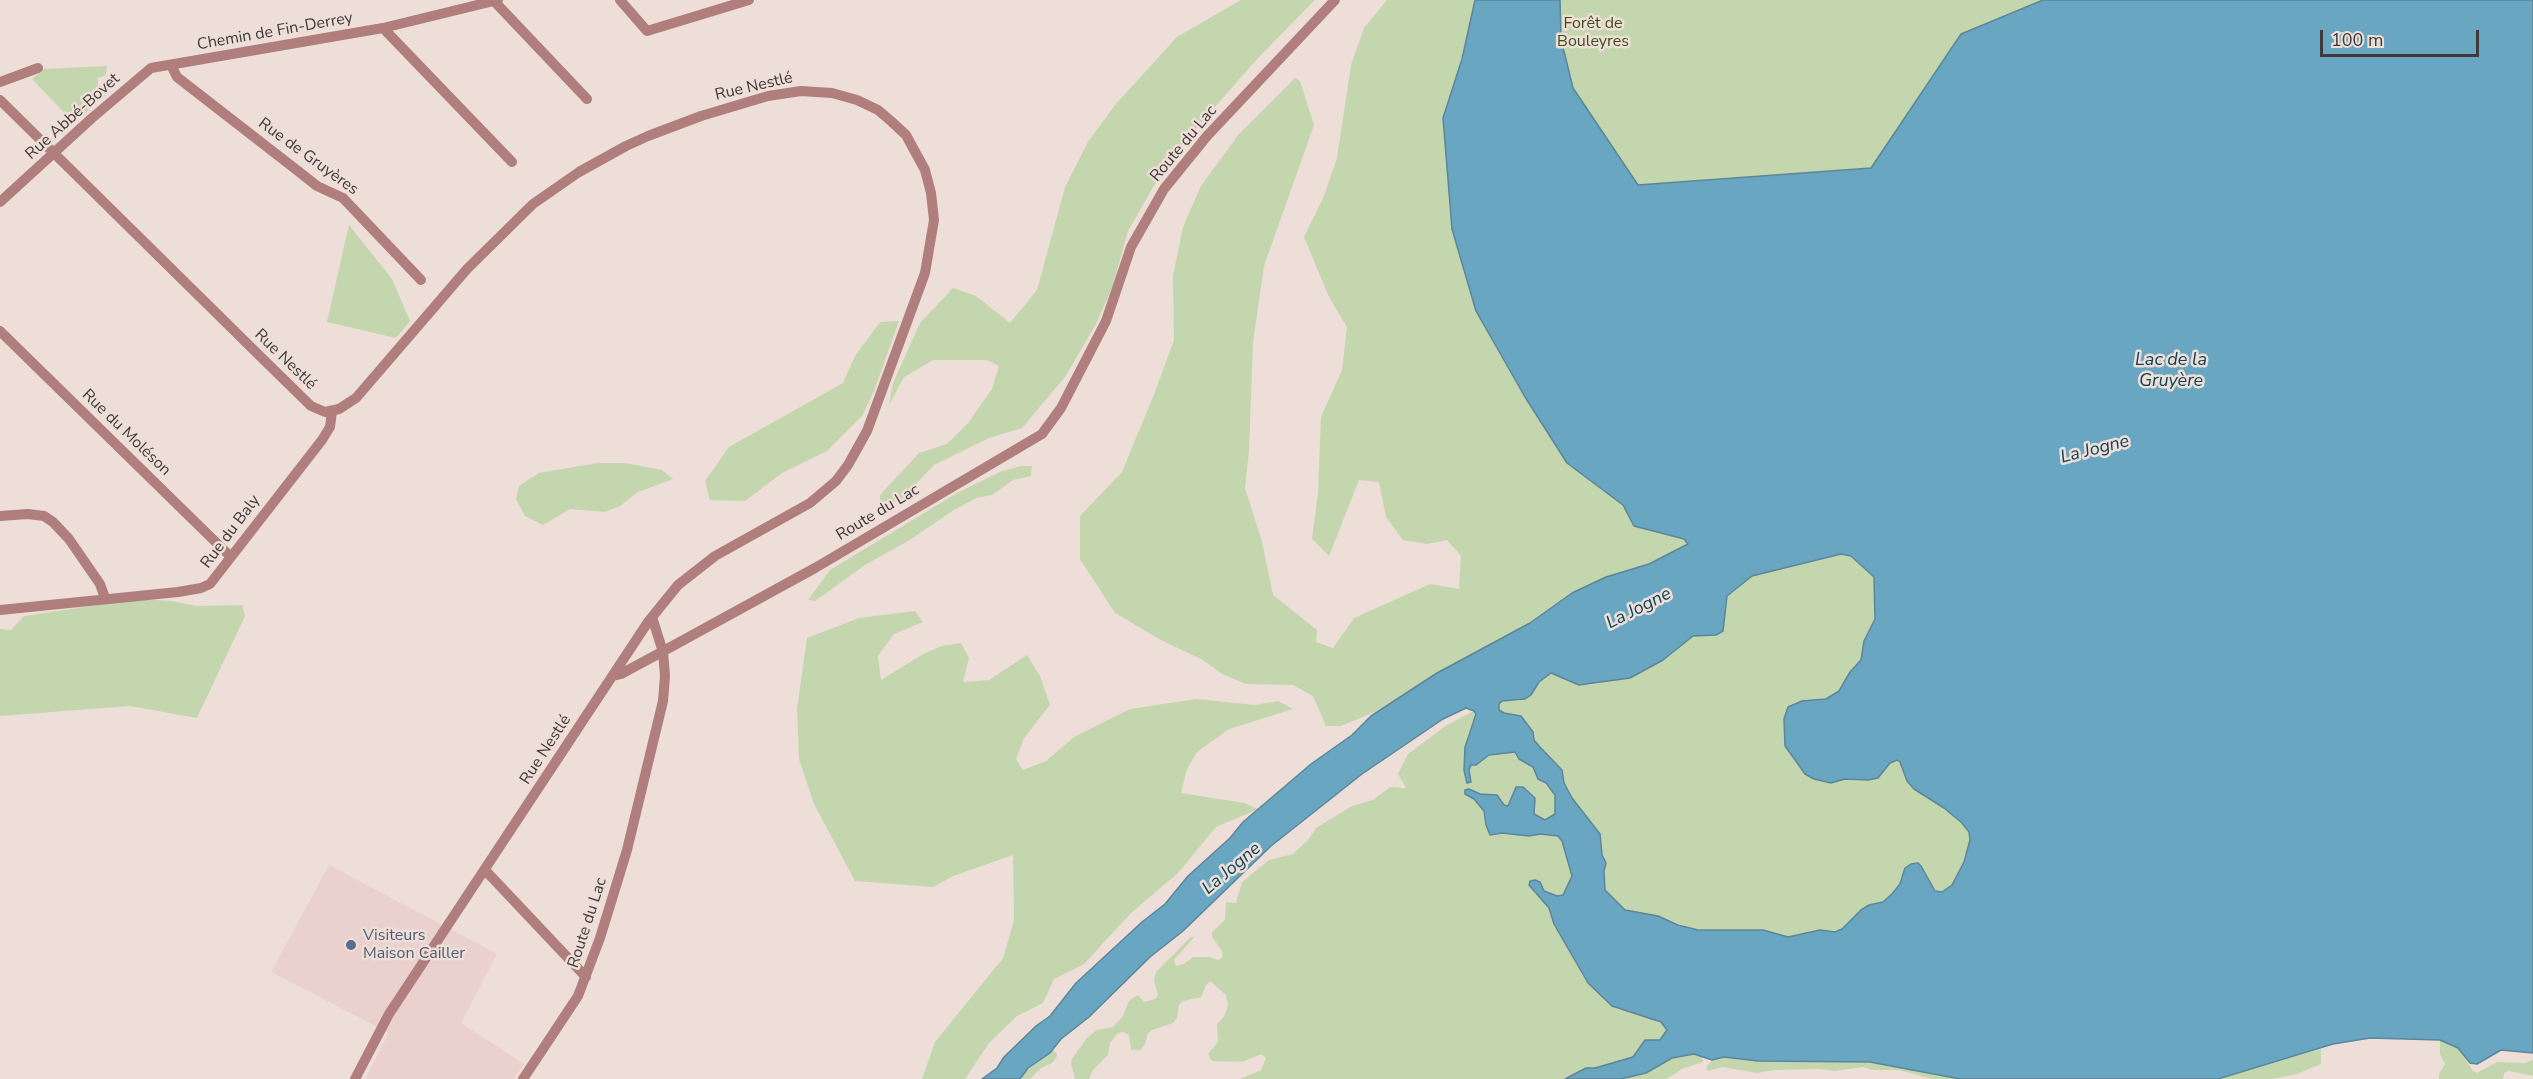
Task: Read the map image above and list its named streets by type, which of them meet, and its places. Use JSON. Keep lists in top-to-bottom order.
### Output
{
  "streets": {
    "street": [
      "Chemin de Fin-Derrey",
      "Rue Nestlé",
      "Rue Abbé-Bovet",
      "Route du Lac",
      "Rue de Gruyères",
      "Rue du Moléson",
      "Rue du Baly"
    ]
  },
  "crossings": [
    ["Chemin de Fin-Derrey", "Rue Abbé-Bovet"],
    ["Chemin de Fin-Derrey", "Rue de Gruyères"],
    ["Rue Nestlé", "Rue Abbé-Bovet"],
    ["Rue Nestlé", "Rue du Baly"],
    ["Rue Abbé-Bovet", "Rue de Gruyères"],
    ["Rue du Moléson", "Rue du Baly"]
  ],
  "water": ["Lac de la Gruyère", "La Jogne"],
  "parks": ["Forêt de Bouleyres"],
  "places": ["Visiteurs Maison Cailler"],
  "scale_bar": "100 m"
}
